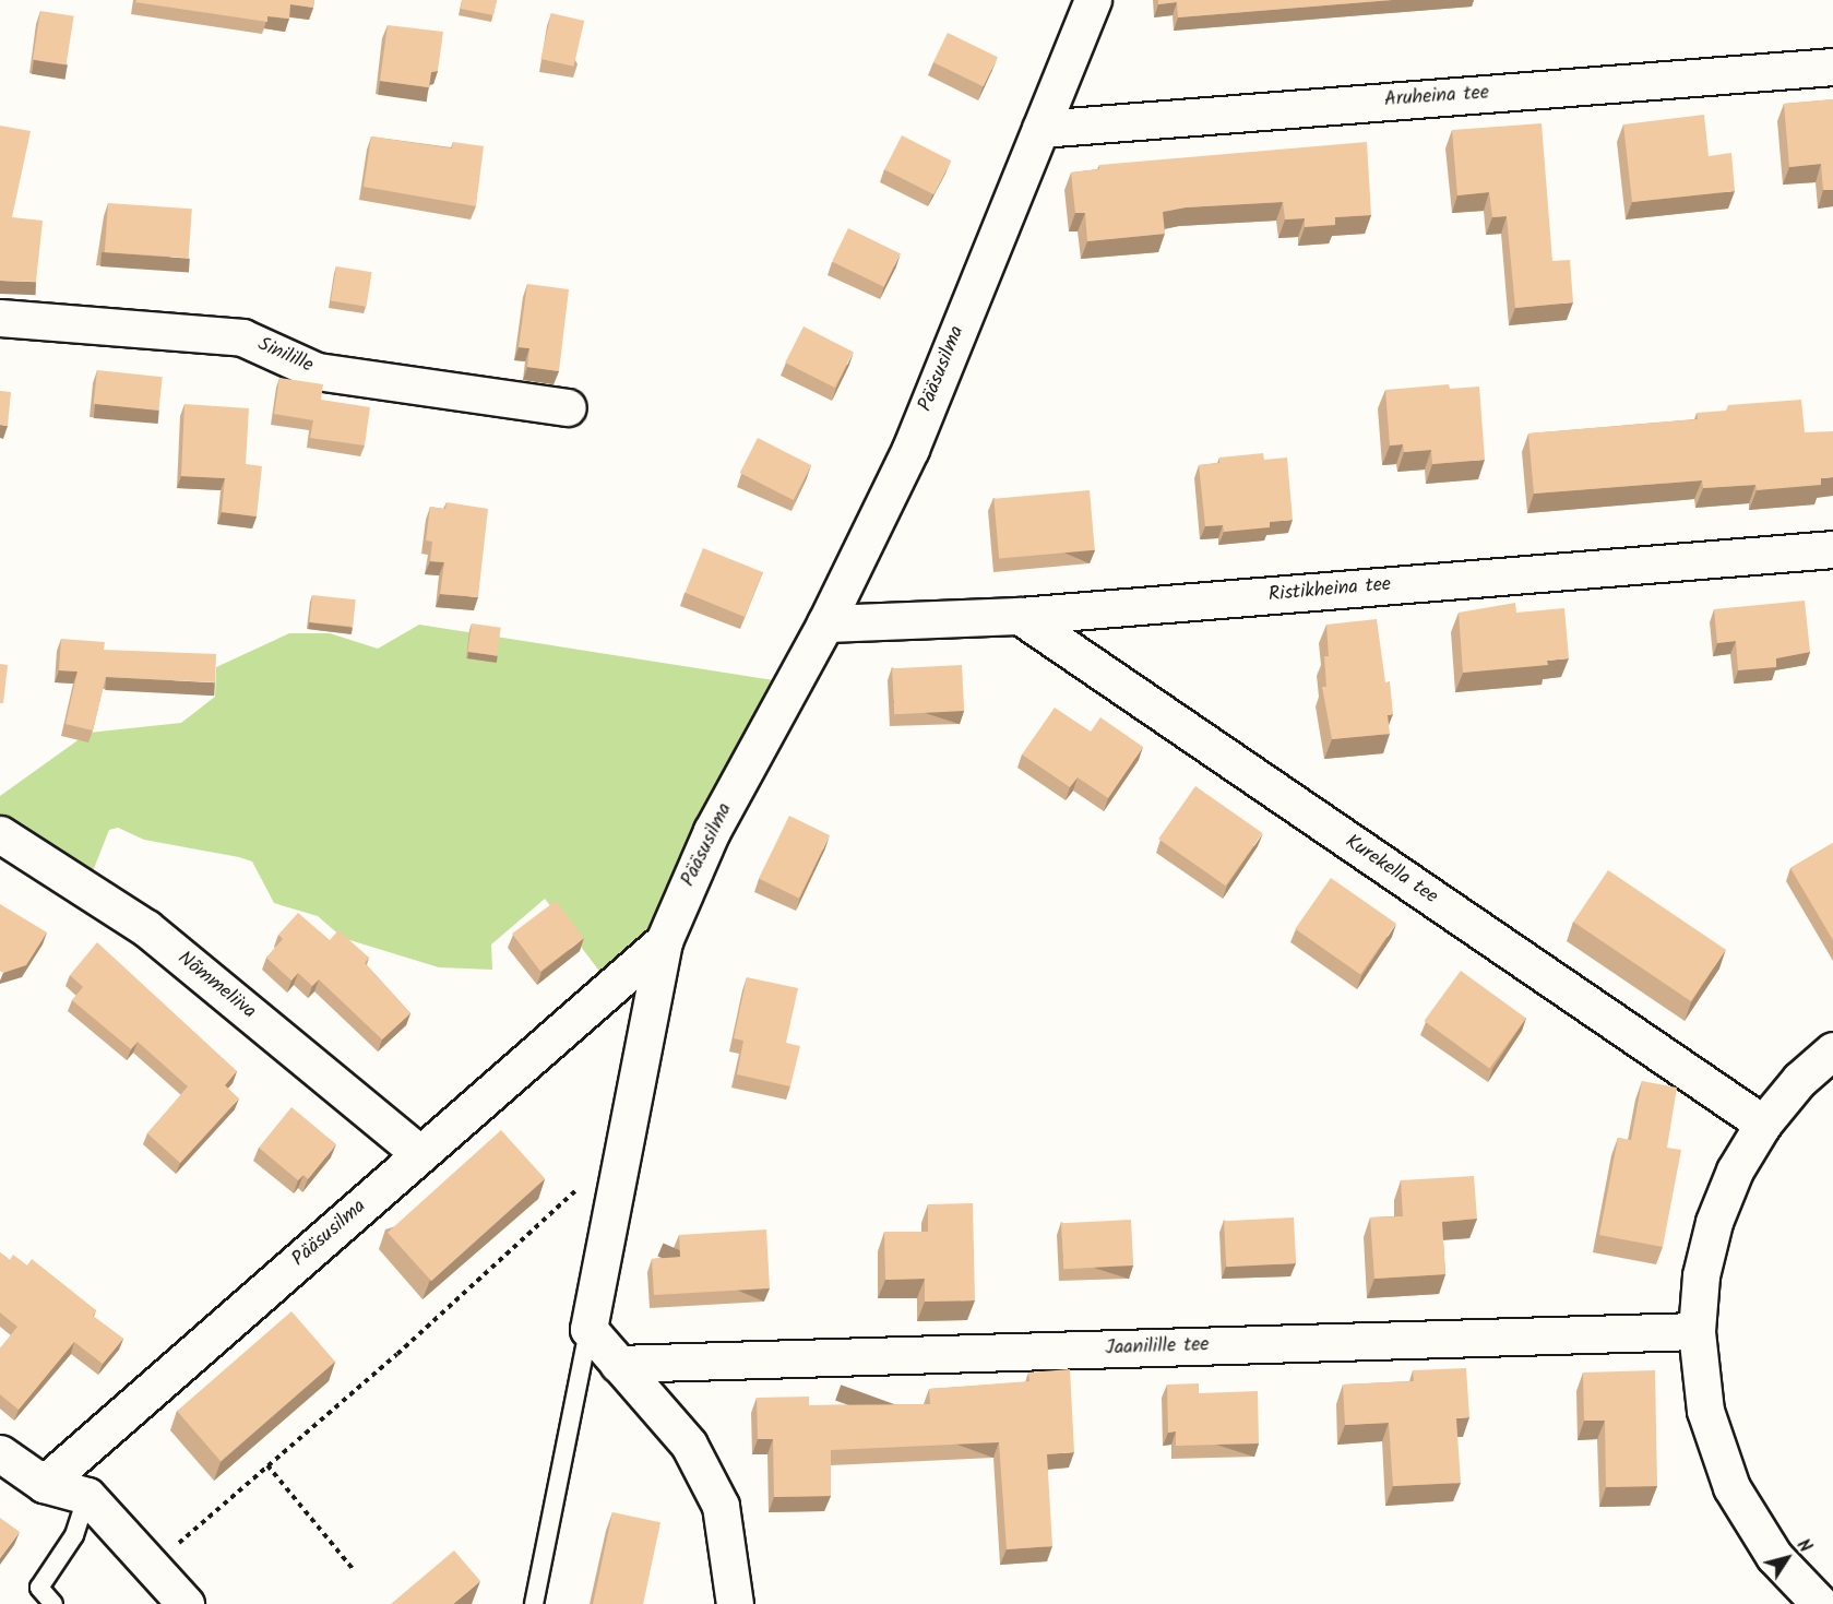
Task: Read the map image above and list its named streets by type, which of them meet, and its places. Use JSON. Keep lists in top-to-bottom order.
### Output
{
  "streets": {
    "street": [
      "Aruheina tee",
      "Sinilille",
      "Pääsusilma",
      "Ristikheina tee",
      "Kurekella tee",
      "Nõmmeliiva",
      "Jaanilille tee"
    ]
  },
  "crossings": [
    ["Aruheina tee", "Pääsusilma"],
    ["Pääsusilma", "Ristikheina tee"],
    ["Pääsusilma", "Nõmmeliiva"],
    ["Ristikheina tee", "Kurekella tee"]
  ],
  "north": "top right"
}
